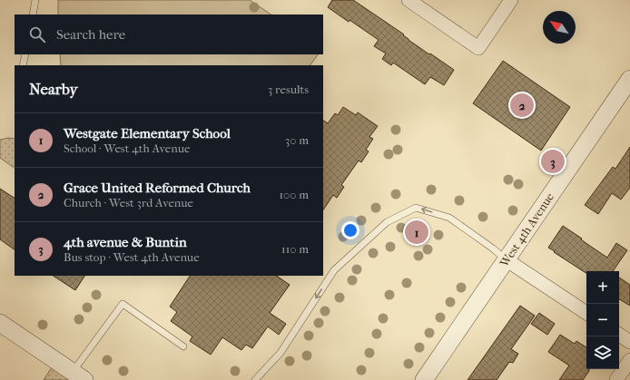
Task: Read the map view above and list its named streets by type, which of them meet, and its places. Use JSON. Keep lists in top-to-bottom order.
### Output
{
  "streets": {
    "street": ["West 4th Avenue"]
  },
  "north": "top left",
  "page": {
    "search": "Search here",
    "heading": ["Nearby", "3 results"],
    "pins": ["2", "3", "1"],
    "list": [
      {
        "mark": "1",
        "name": "Westgate Elementary School",
        "note": "School · West 4th Avenue",
        "value": "30 m"
      },
      {
        "mark": "2",
        "name": "Grace United Reformed Church",
        "note": "Church · West 3rd Avenue",
        "value": "100 m"
      },
      {
        "mark": "3",
        "name": "4th avenue & Buntin",
        "note": "Bus stop · West 4th Avenue",
        "value": "110 m"
      }
    ],
    "map_buttons": ["+", "−"]
  }
}
